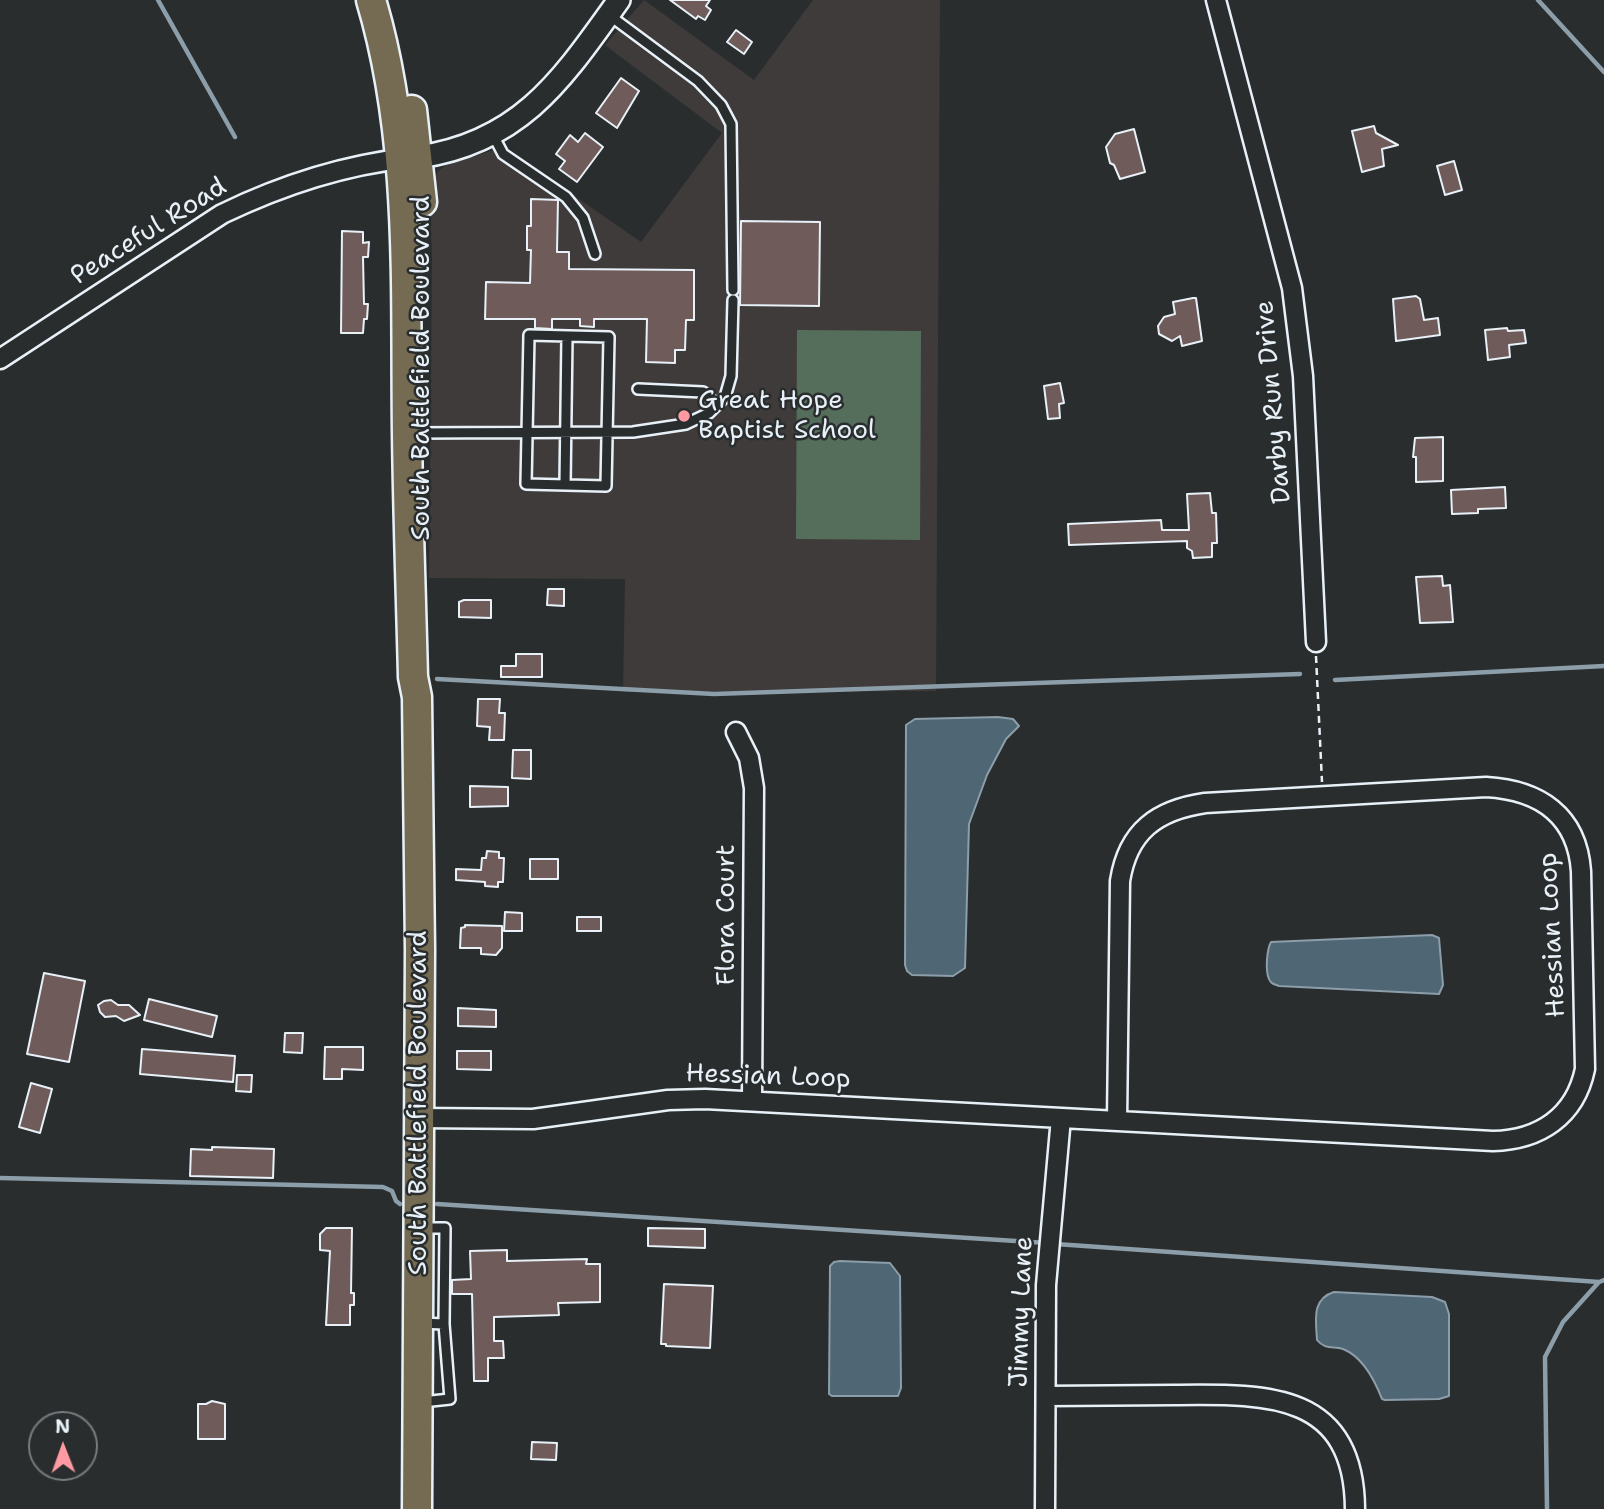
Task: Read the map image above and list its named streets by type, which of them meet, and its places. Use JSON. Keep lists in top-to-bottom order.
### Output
{
  "streets": {
    "main road": ["South Battlefield Boulevard"],
    "street": [
      "Peaceful Road",
      "Darby Run Drive",
      "Flora Court",
      "Hessian Loop",
      "Jimmy Lane"
    ]
  },
  "crossings": [
    ["Peaceful Road", "South Battlefield Boulevard"],
    ["South Battlefield Boulevard", "Hessian Loop"],
    ["Flora Court", "Hessian Loop"],
    ["Hessian Loop", "Jimmy Lane"]
  ],
  "places": ["Great Hope Baptist School"],
  "north": "top"
}
